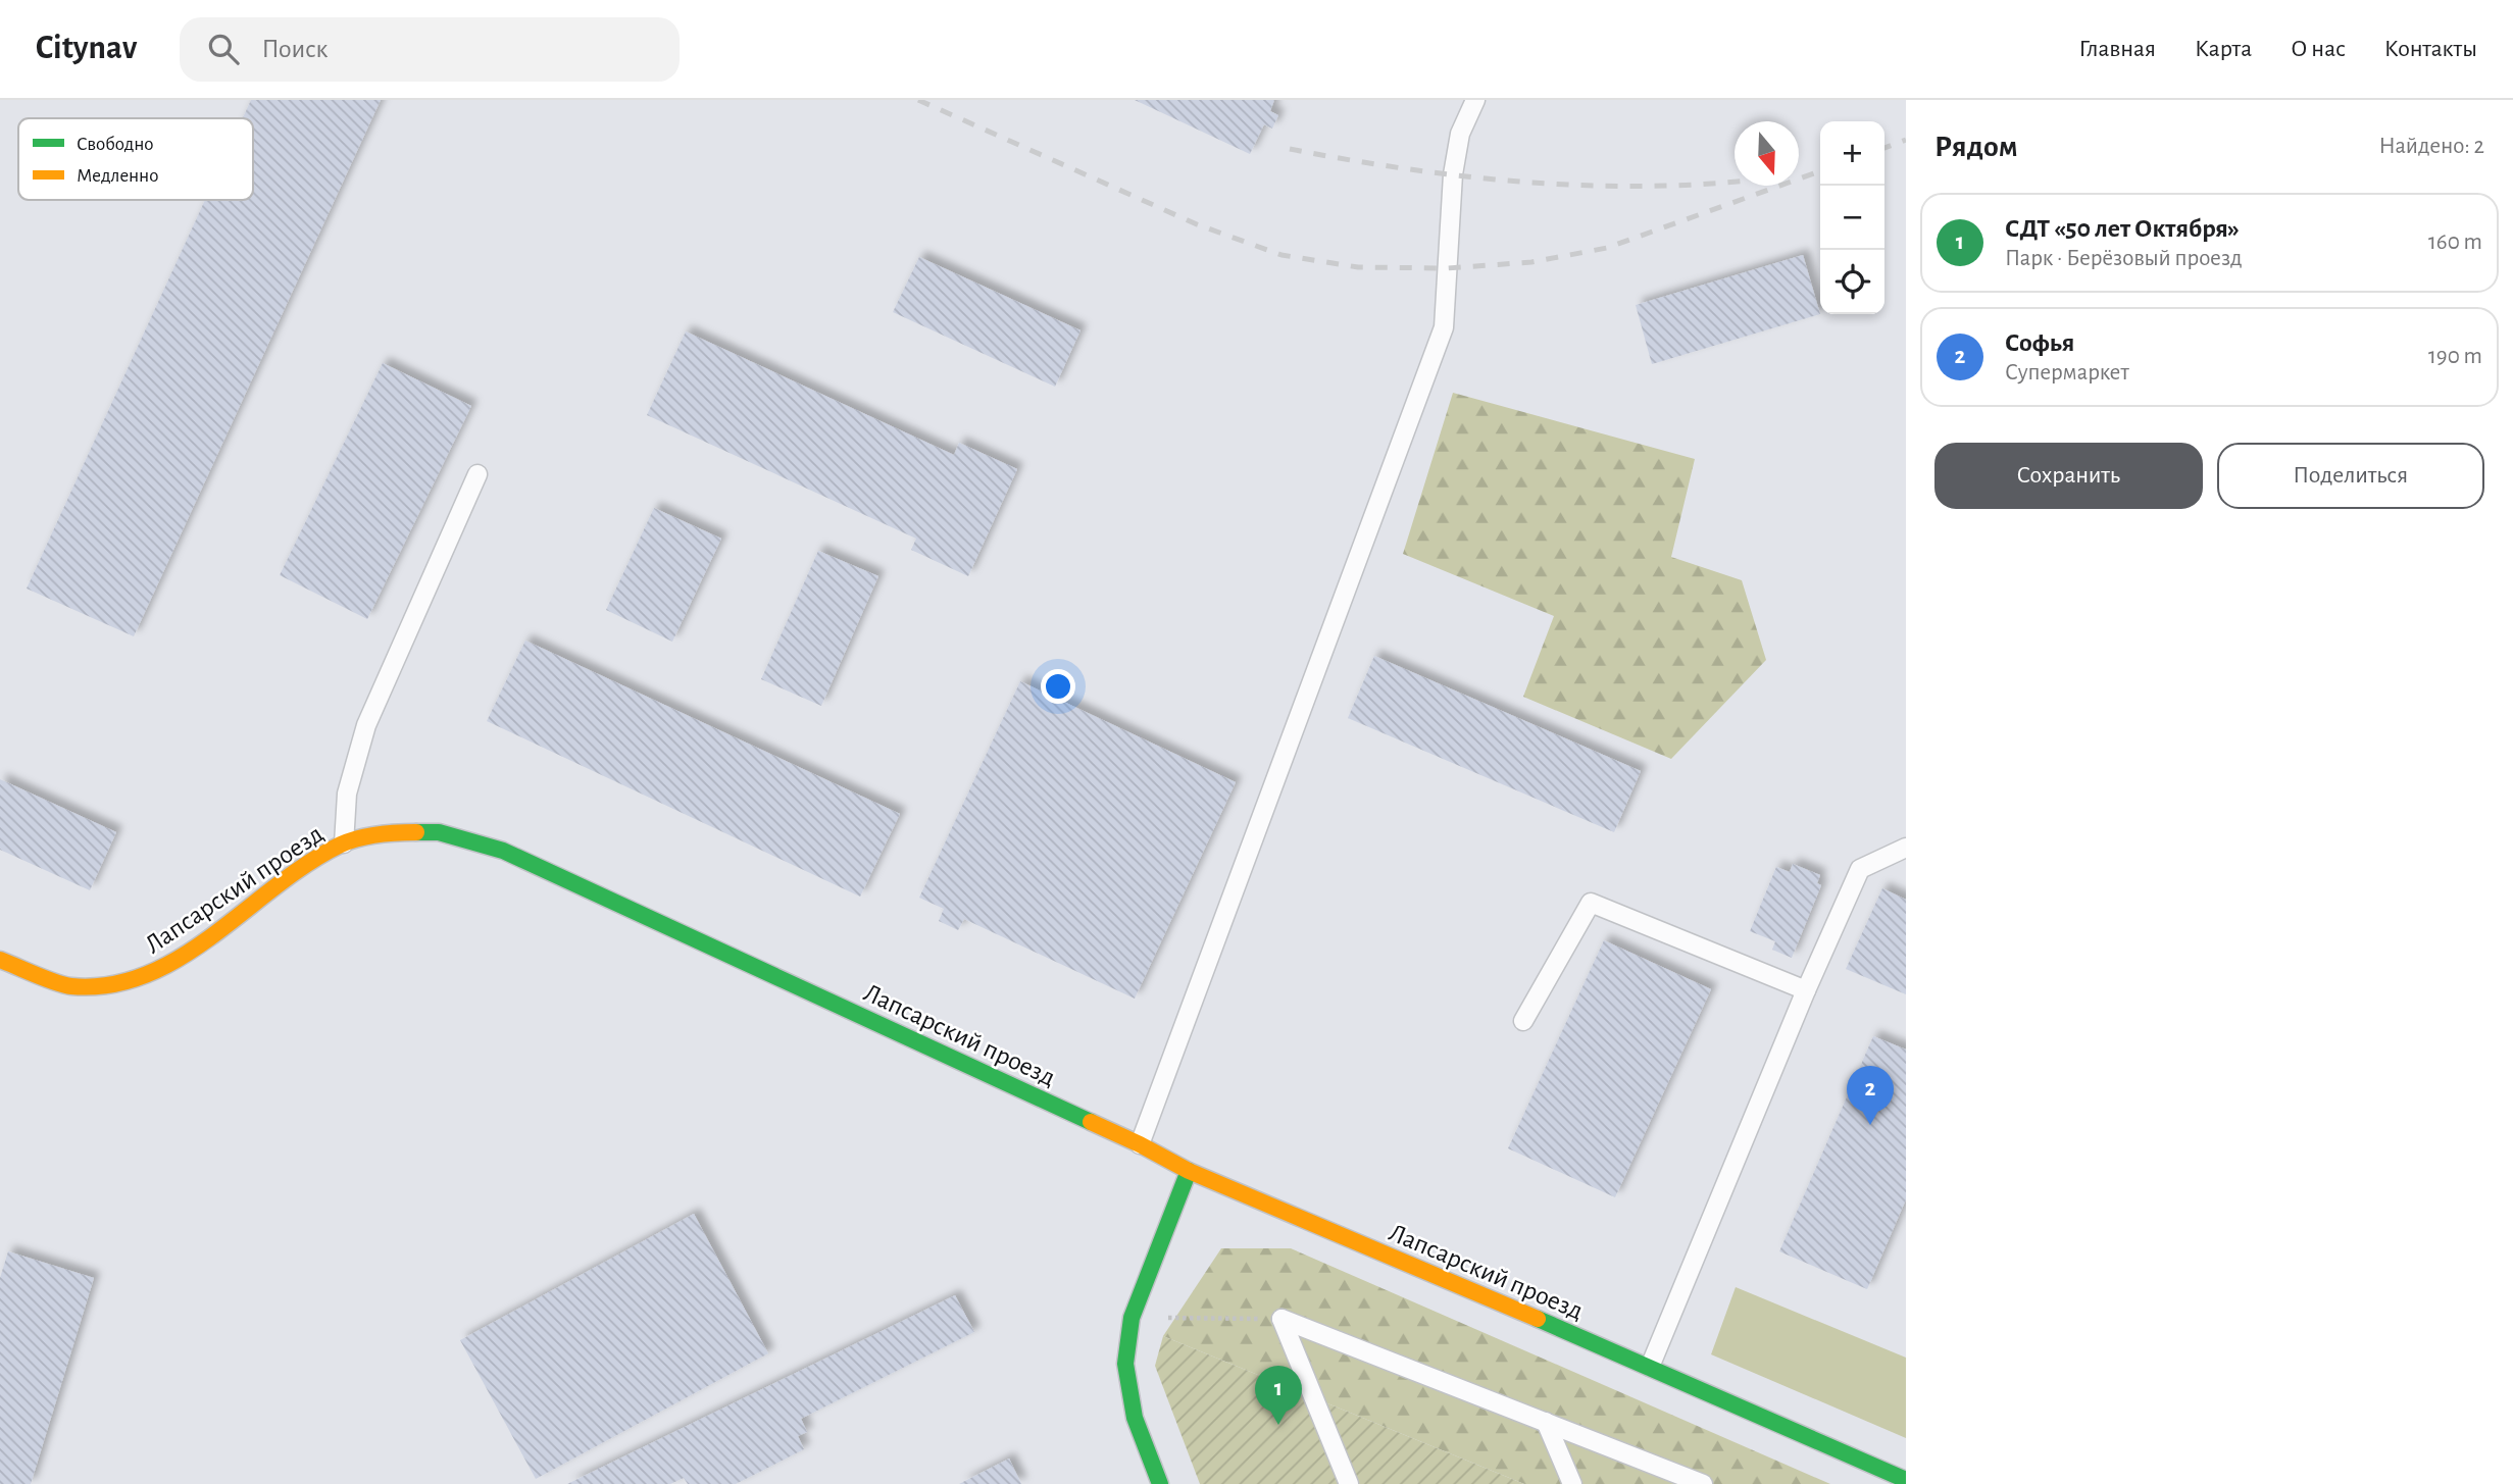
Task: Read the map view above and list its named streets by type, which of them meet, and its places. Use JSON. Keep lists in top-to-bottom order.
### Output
{
  "streets": {
    "street": ["Лапсарский проезд"]
  },
  "legend": ["Свободно", "Медленно"],
  "north": "bottom",
  "page": {
    "header": "Citynav",
    "search": "Поиск",
    "nav": [
      "Главная",
      "Карта",
      "О нас",
      "Контакты"
    ],
    "heading": ["Рядом", "Найдено: 2"],
    "map_buttons": ["+", "−"],
    "list": [
      {
        "mark": "1",
        "name": "СДТ «50 лет Октября»",
        "note": "Парк · Берёзовый проезд",
        "value": "160 m"
      },
      {
        "mark": "2",
        "name": "Софья",
        "note": "Супермаркет",
        "value": "190 m"
      }
    ],
    "buttons": ["Сохранить", "Поделиться"],
    "pins": ["2", "1"]
  }
}
